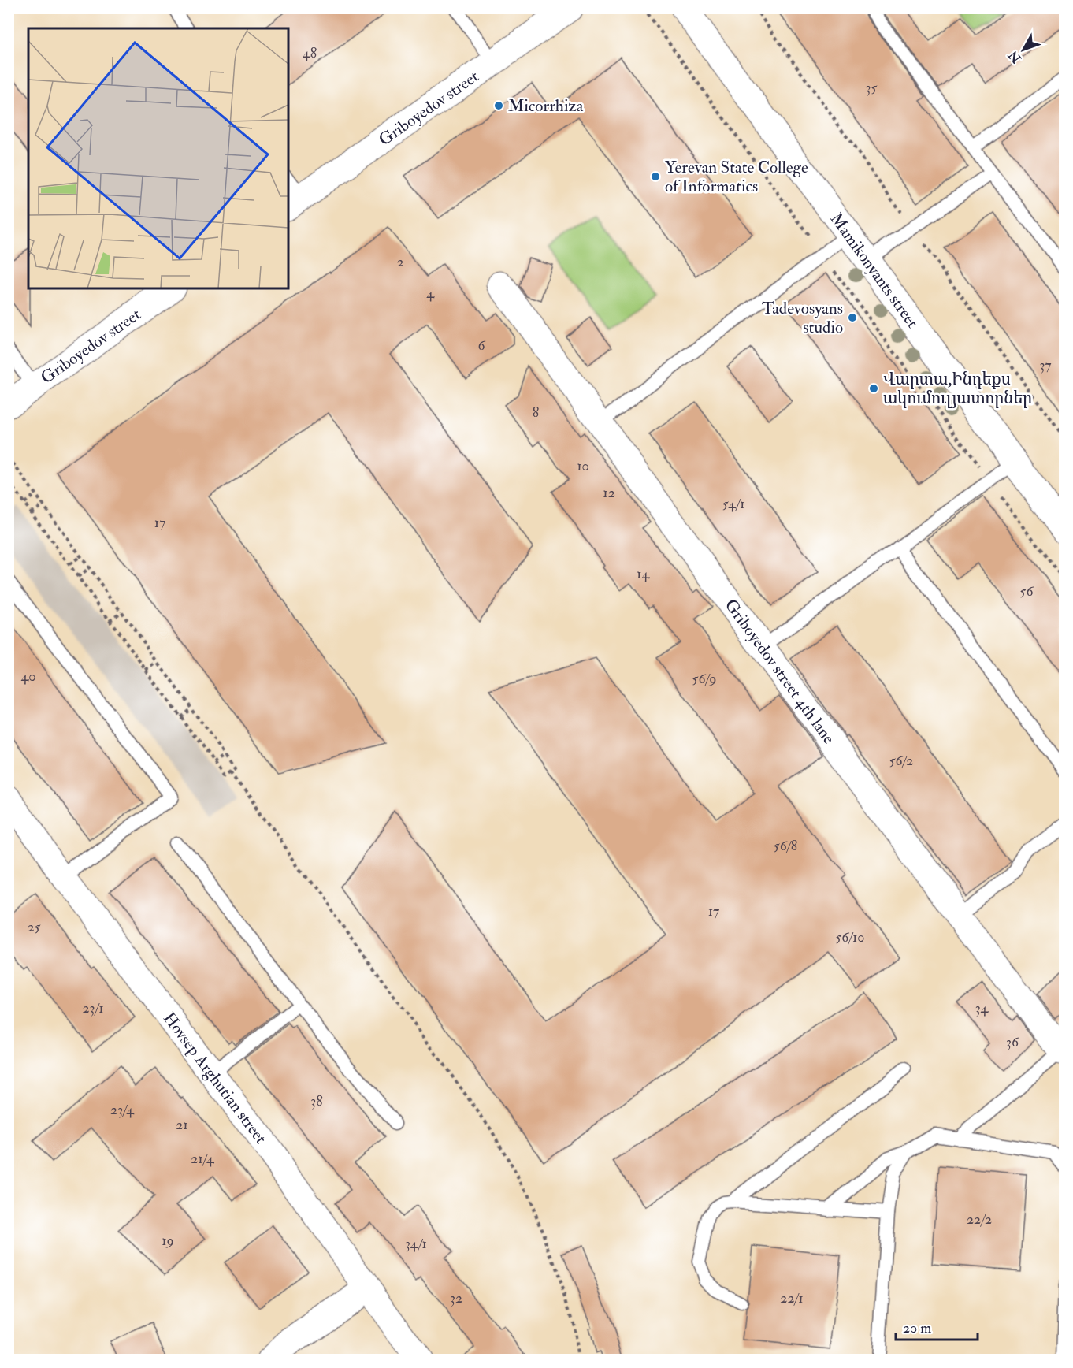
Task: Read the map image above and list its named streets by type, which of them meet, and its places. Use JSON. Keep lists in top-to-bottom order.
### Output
{
  "streets": {
    "street": [
      "Griboyedov street",
      "Mamikonyants street",
      "Griboyedov street 4th lane",
      "Hovsep Arghutian street"
    ]
  },
  "places": [
    "Micorrhiza",
    "Yerevan State College of Informatics",
    "Tadevosyans studio",
    "Վարտա,Ինդեքս ակումուլյատորներ"
  ],
  "house_numbers": [
    "48",
    "35",
    "2",
    "4",
    "6",
    "37",
    "8",
    "10",
    "12",
    "54/1",
    "17",
    "14",
    "56",
    "40",
    "56/9",
    "56/2",
    "56/8",
    "17",
    "25",
    "56/10",
    "23/1",
    "34",
    "36",
    "38",
    "23/4",
    "21",
    "21/4",
    "22/2",
    "19",
    "34/1",
    "32",
    "22/1"
  ],
  "scale_bar": "20 m",
  "north": "bottom left"
}
